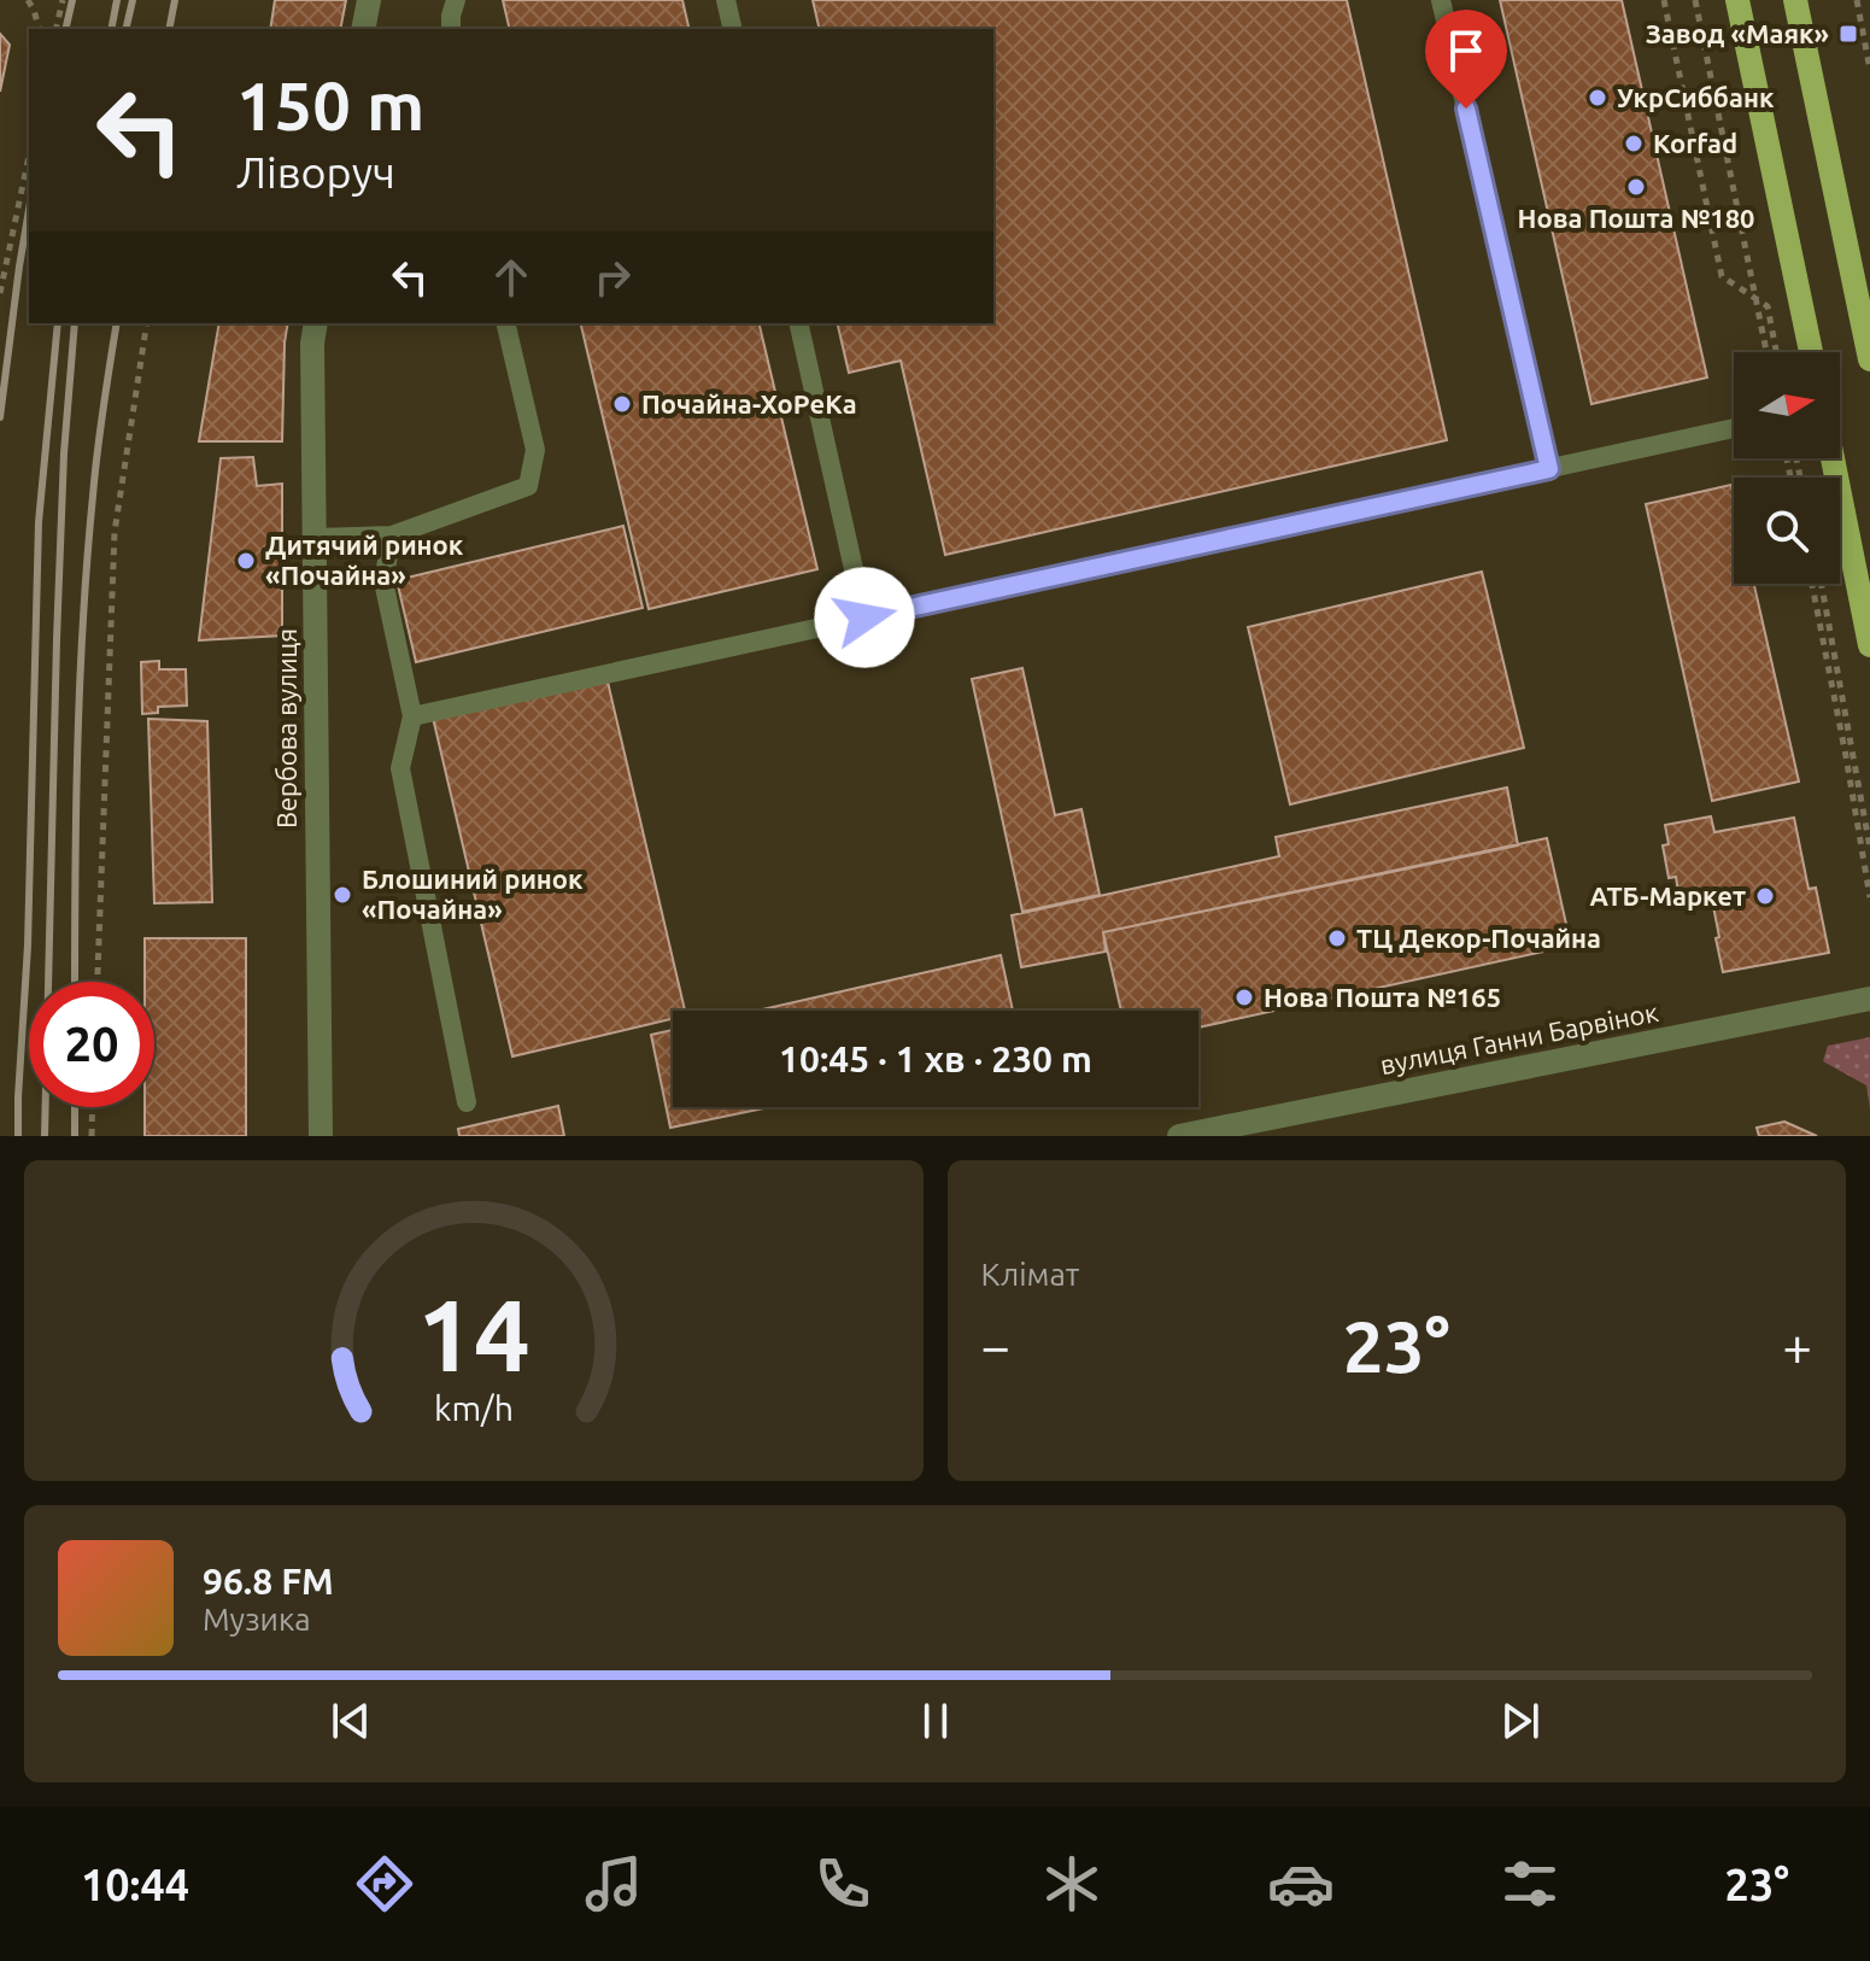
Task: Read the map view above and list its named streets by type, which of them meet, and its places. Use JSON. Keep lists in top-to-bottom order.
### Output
{
  "streets": {
    "street": ["Вербова вулиця", "вулиця Ганни Барвінок"]
  },
  "places": {
    "transit": ["Завод «Маяк»"],
    "other": [
      "УкрСиббанк",
      "Korfad",
      "Нова Пошта №180",
      "Почайна-ХоРеКа",
      "Дитячий ринок «Почайна»",
      "Блошиний ринок «Почайна»",
      "АТБ-Маркет",
      "ТЦ Декор-Почайна",
      "Нова Пошта №165"
    ]
  },
  "north": "right",
  "page": {
    "turn": ["150 m", "Ліворуч"],
    "limit": "20",
    "trip": "10:45 · 1 хв · 230 m",
    "tile": "Клімат",
    "heat": ["−", "23°", "+"],
    "song": ["96.8 FM", "Музика"],
    "tabs": ["10:44", "23°"],
    "gauge": ["14", "km/h"]
  }
}
